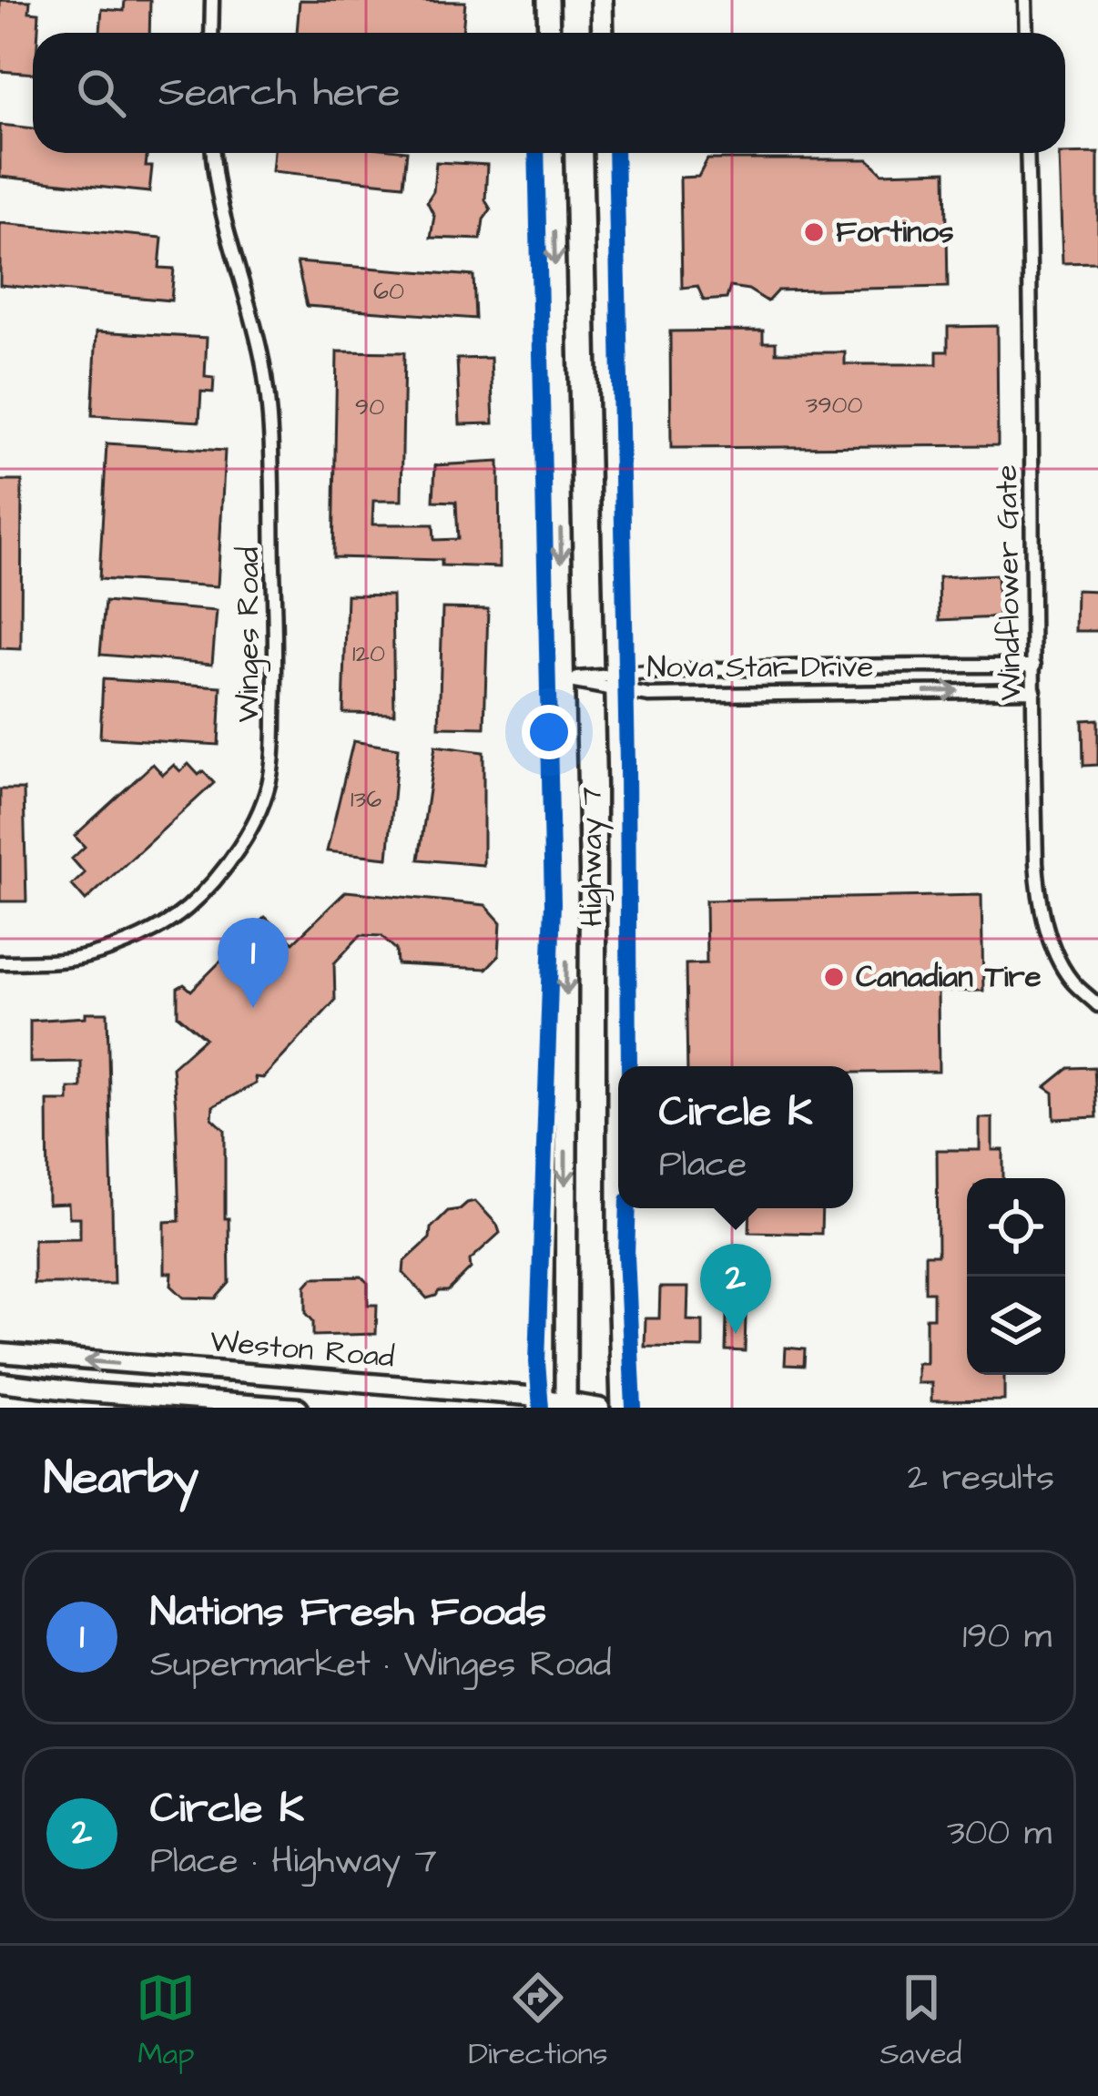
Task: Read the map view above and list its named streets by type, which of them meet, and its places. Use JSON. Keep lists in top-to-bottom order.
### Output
{
  "streets": {
    "main road": ["Highway 7", "Weston Road"],
    "street": ["Windflower Gate", "Winges Road", "Nova Star Drive"]
  },
  "crossings": [
    ["Windflower Gate", "Nova Star Drive"],
    ["Nova Star Drive", "Highway 7"],
    ["Highway 7", "Weston Road"]
  ],
  "places": ["Fortinos", "Canadian Tire"],
  "house_numbers": [
    "60",
    "3900",
    "90",
    "120",
    "136"
  ],
  "page": {
    "search": "Search here",
    "pins": ["1", "2"],
    "popup": ["Circle K", "Place"],
    "heading": ["Nearby", "2 results"],
    "list": [
      {
        "mark": "1",
        "name": "Nations Fresh Foods",
        "note": "Supermarket · Winges Road",
        "value": "190 m"
      },
      {
        "mark": "2",
        "name": "Circle K",
        "note": "Place · Highway 7",
        "value": "300 m"
      }
    ],
    "nav": ["Map", "Directions", "Saved"]
  }
}
